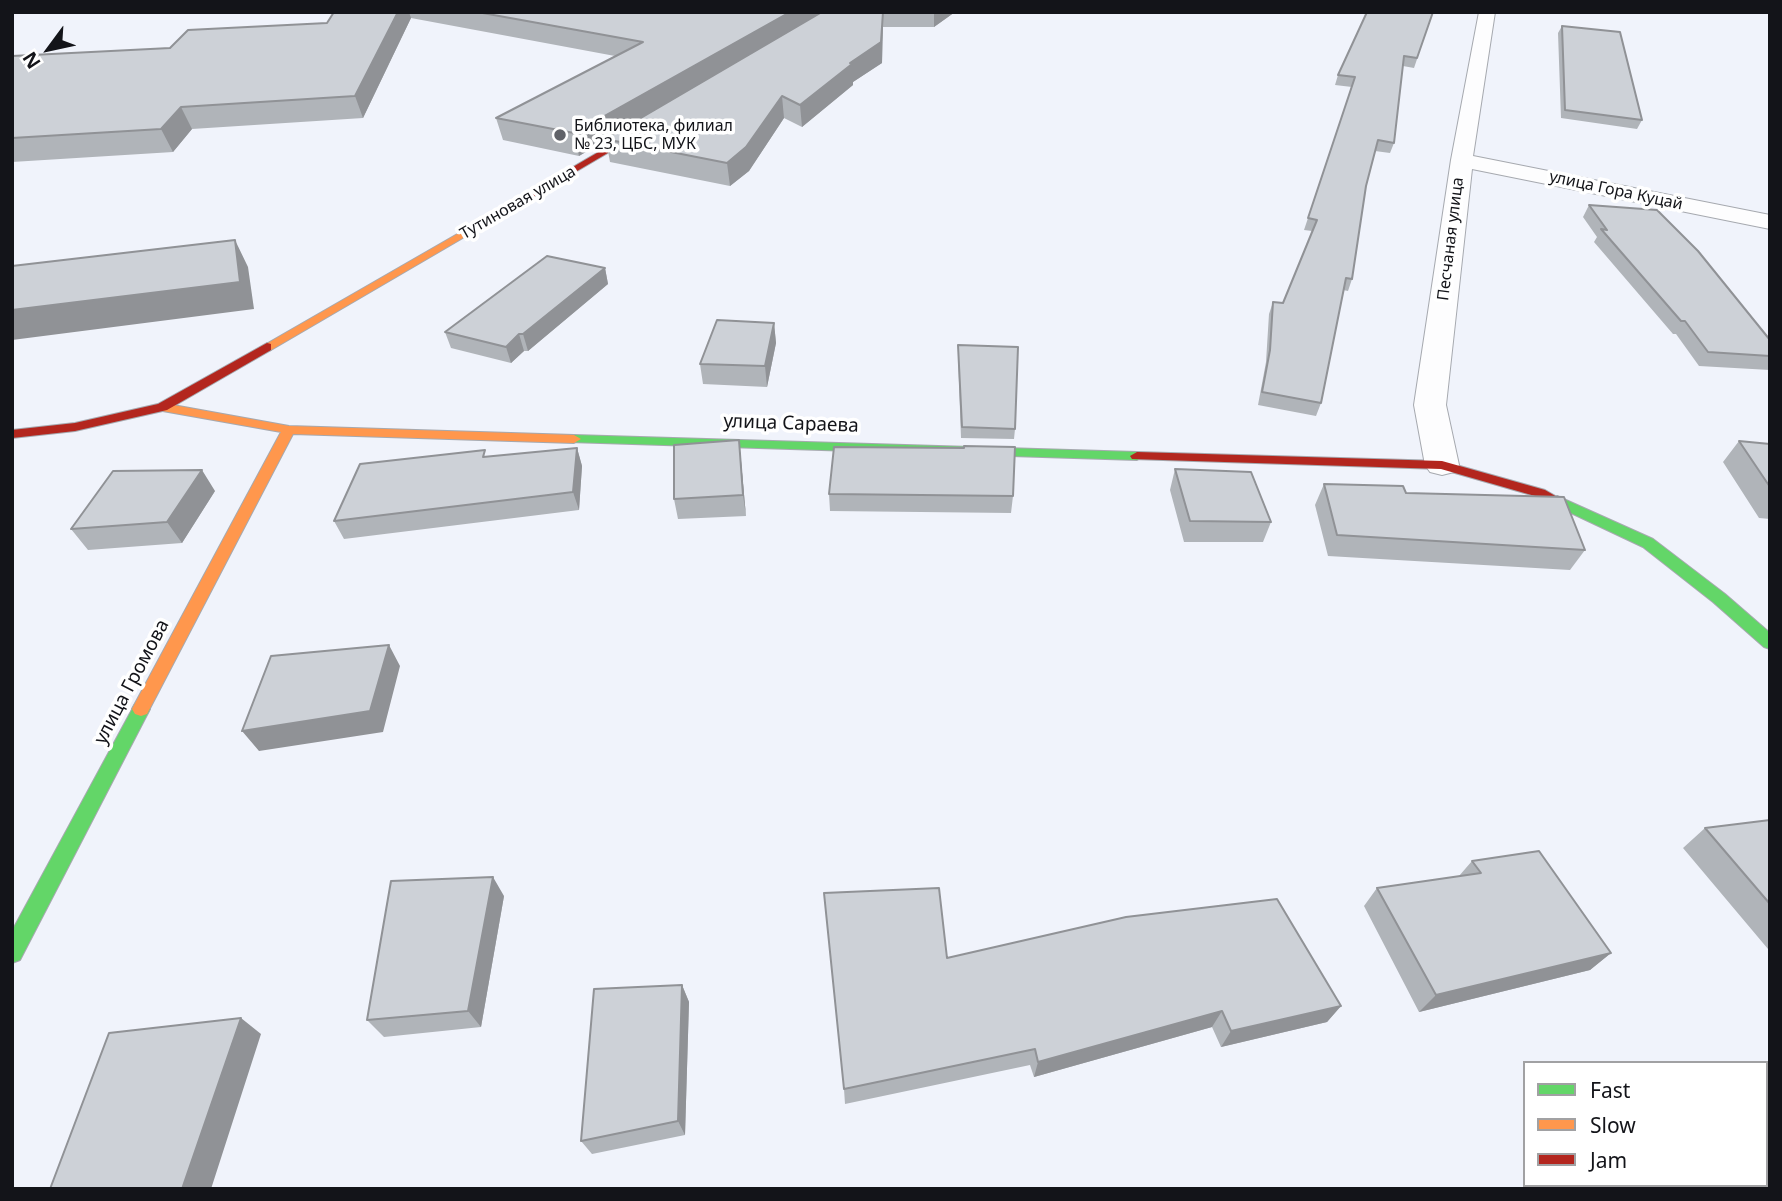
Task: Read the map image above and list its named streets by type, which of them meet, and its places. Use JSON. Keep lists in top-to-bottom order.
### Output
{
  "streets": {
    "street": [
      "улица Гора Куцай",
      "Тутиновая улица",
      "Песчаная улица",
      "улица Сараева",
      "улица Громова"
    ]
  },
  "crossings": [
    ["улица Гора Куцай", "Песчаная улица"],
    ["Тутиновая улица", "улица Сараева"],
    ["Песчаная улица", "улица Сараева"],
    ["улица Сараева", "улица Громова"]
  ],
  "places": ["Библиотека, филиал № 23, ЦБС, МУК"],
  "legend": ["Fast", "Slow", "Jam"],
  "north": "bottom left"
}
